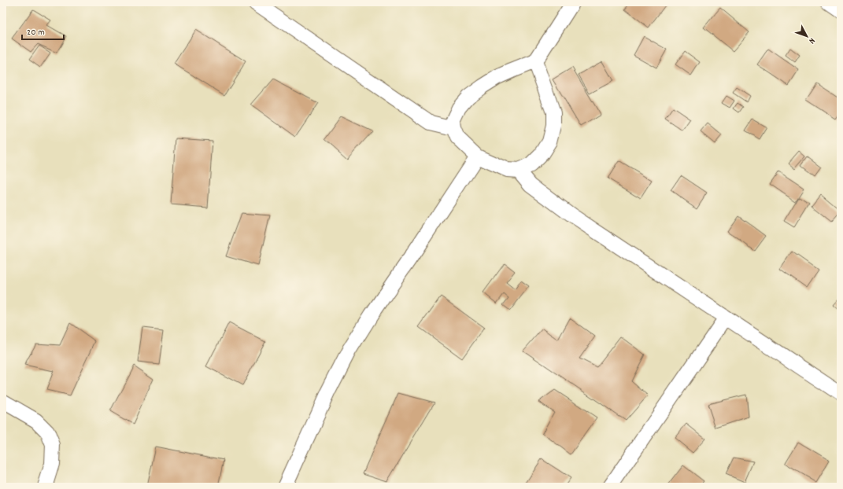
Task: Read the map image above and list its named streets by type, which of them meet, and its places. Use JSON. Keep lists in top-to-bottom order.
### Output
{
  "scale_bar": "20 m",
  "north": "bottom right"
}
